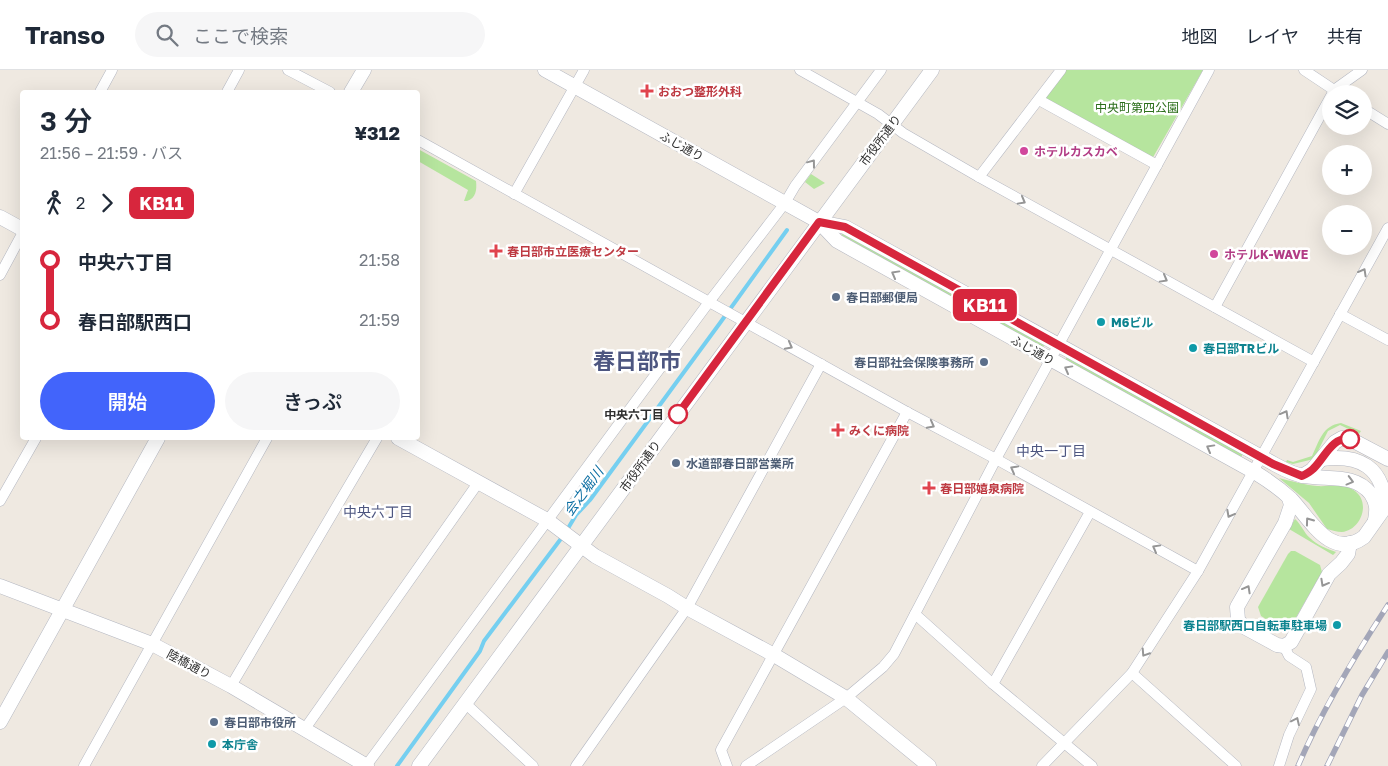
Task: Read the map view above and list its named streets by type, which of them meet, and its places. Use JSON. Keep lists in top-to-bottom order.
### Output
{
  "streets": {
    "street": ["市役所通り", "ふじ通り", "陸橋通り"]
  },
  "crossings": [
    ["市役所通り", "ふじ通り"]
  ],
  "districts": ["春日部市", "中央一丁目", "中央六丁目"],
  "water": ["会之堀川"],
  "parks": ["中央町第四公園"],
  "places": {
    "health": [
      "おおつ整形外科",
      "春日部市立医療センター",
      "みくに病院",
      "春日部嬉泉病院"
    ],
    "other": [
      "ホテルカスカベ",
      "ホテルK-WAVE",
      "春日部郵便局",
      "M6ビル",
      "春日部TRビル",
      "春日部社会保険事務所",
      "中央六丁目",
      "水道部春日部営業所",
      "春日部駅西口自転車駐車場",
      "春日部市役所",
      "本庁舎"
    ]
  },
  "lines": ["bus line KB11"],
  "page": {
    "header": "Transo",
    "search": "ここで検索",
    "nav": ["地図", "レイヤ", "共有"],
    "on_map": "KB11",
    "map_buttons": ["+", "−"],
    "heading": ["3 分", "21:56 – 21:59 · バス", "¥312"],
    "legs": ["2", "KB11"],
    "list": [
      {
        "name": "中央六丁目",
        "value": "21:58"
      },
      {
        "name": "春日部駅西口",
        "value": "21:59"
      }
    ],
    "buttons": ["開始", "きっぷ"]
  }
}
